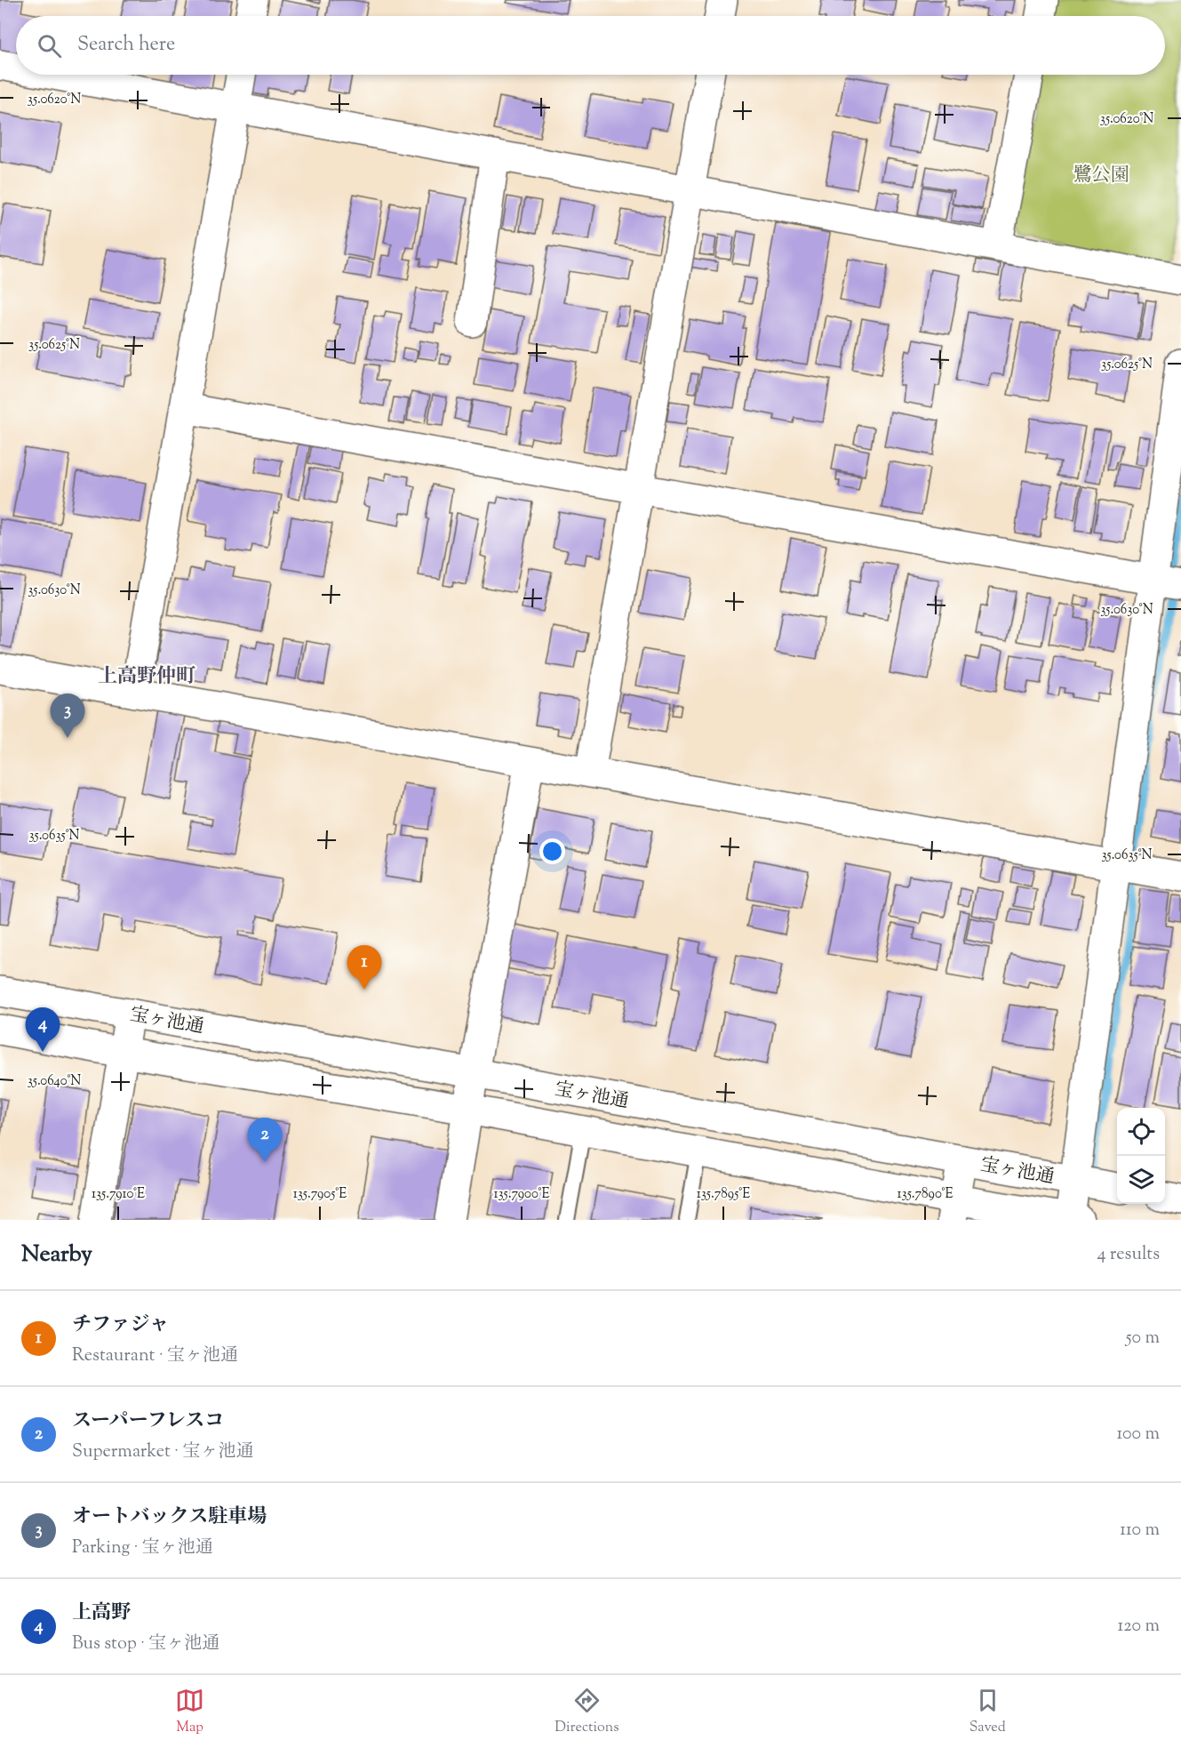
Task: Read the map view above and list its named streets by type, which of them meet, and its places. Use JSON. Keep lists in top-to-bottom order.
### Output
{
  "streets": {
    "street": ["宝ヶ池通"]
  },
  "districts": ["上高野仲町"],
  "parks": ["鷺公園"],
  "page": {
    "search": "Search here",
    "pins": [
      "3",
      "1",
      "4",
      "2"
    ],
    "heading": ["Nearby", "4 results"],
    "list": [
      {
        "mark": "1",
        "name": "チファジャ",
        "note": "Restaurant · 宝ヶ池通",
        "value": "50 m"
      },
      {
        "mark": "2",
        "name": "スーパーフレスコ",
        "note": "Supermarket · 宝ヶ池通",
        "value": "100 m"
      },
      {
        "mark": "3",
        "name": "オートバックス駐車場",
        "note": "Parking · 宝ヶ池通",
        "value": "110 m"
      },
      {
        "mark": "4",
        "name": "上高野",
        "note": "Bus stop · 宝ヶ池通",
        "value": "120 m"
      }
    ],
    "nav": ["Map", "Directions", "Saved"]
  },
  "coordinates": [
    "35.0620°N",
    "35.0625°N",
    "35.0630°N",
    "35.0635°N",
    "35.0640°N",
    "135.7910°E",
    "135.7905°E",
    "135.7900°E",
    "135.7895°E",
    "135.7890°E"
  ]
}
